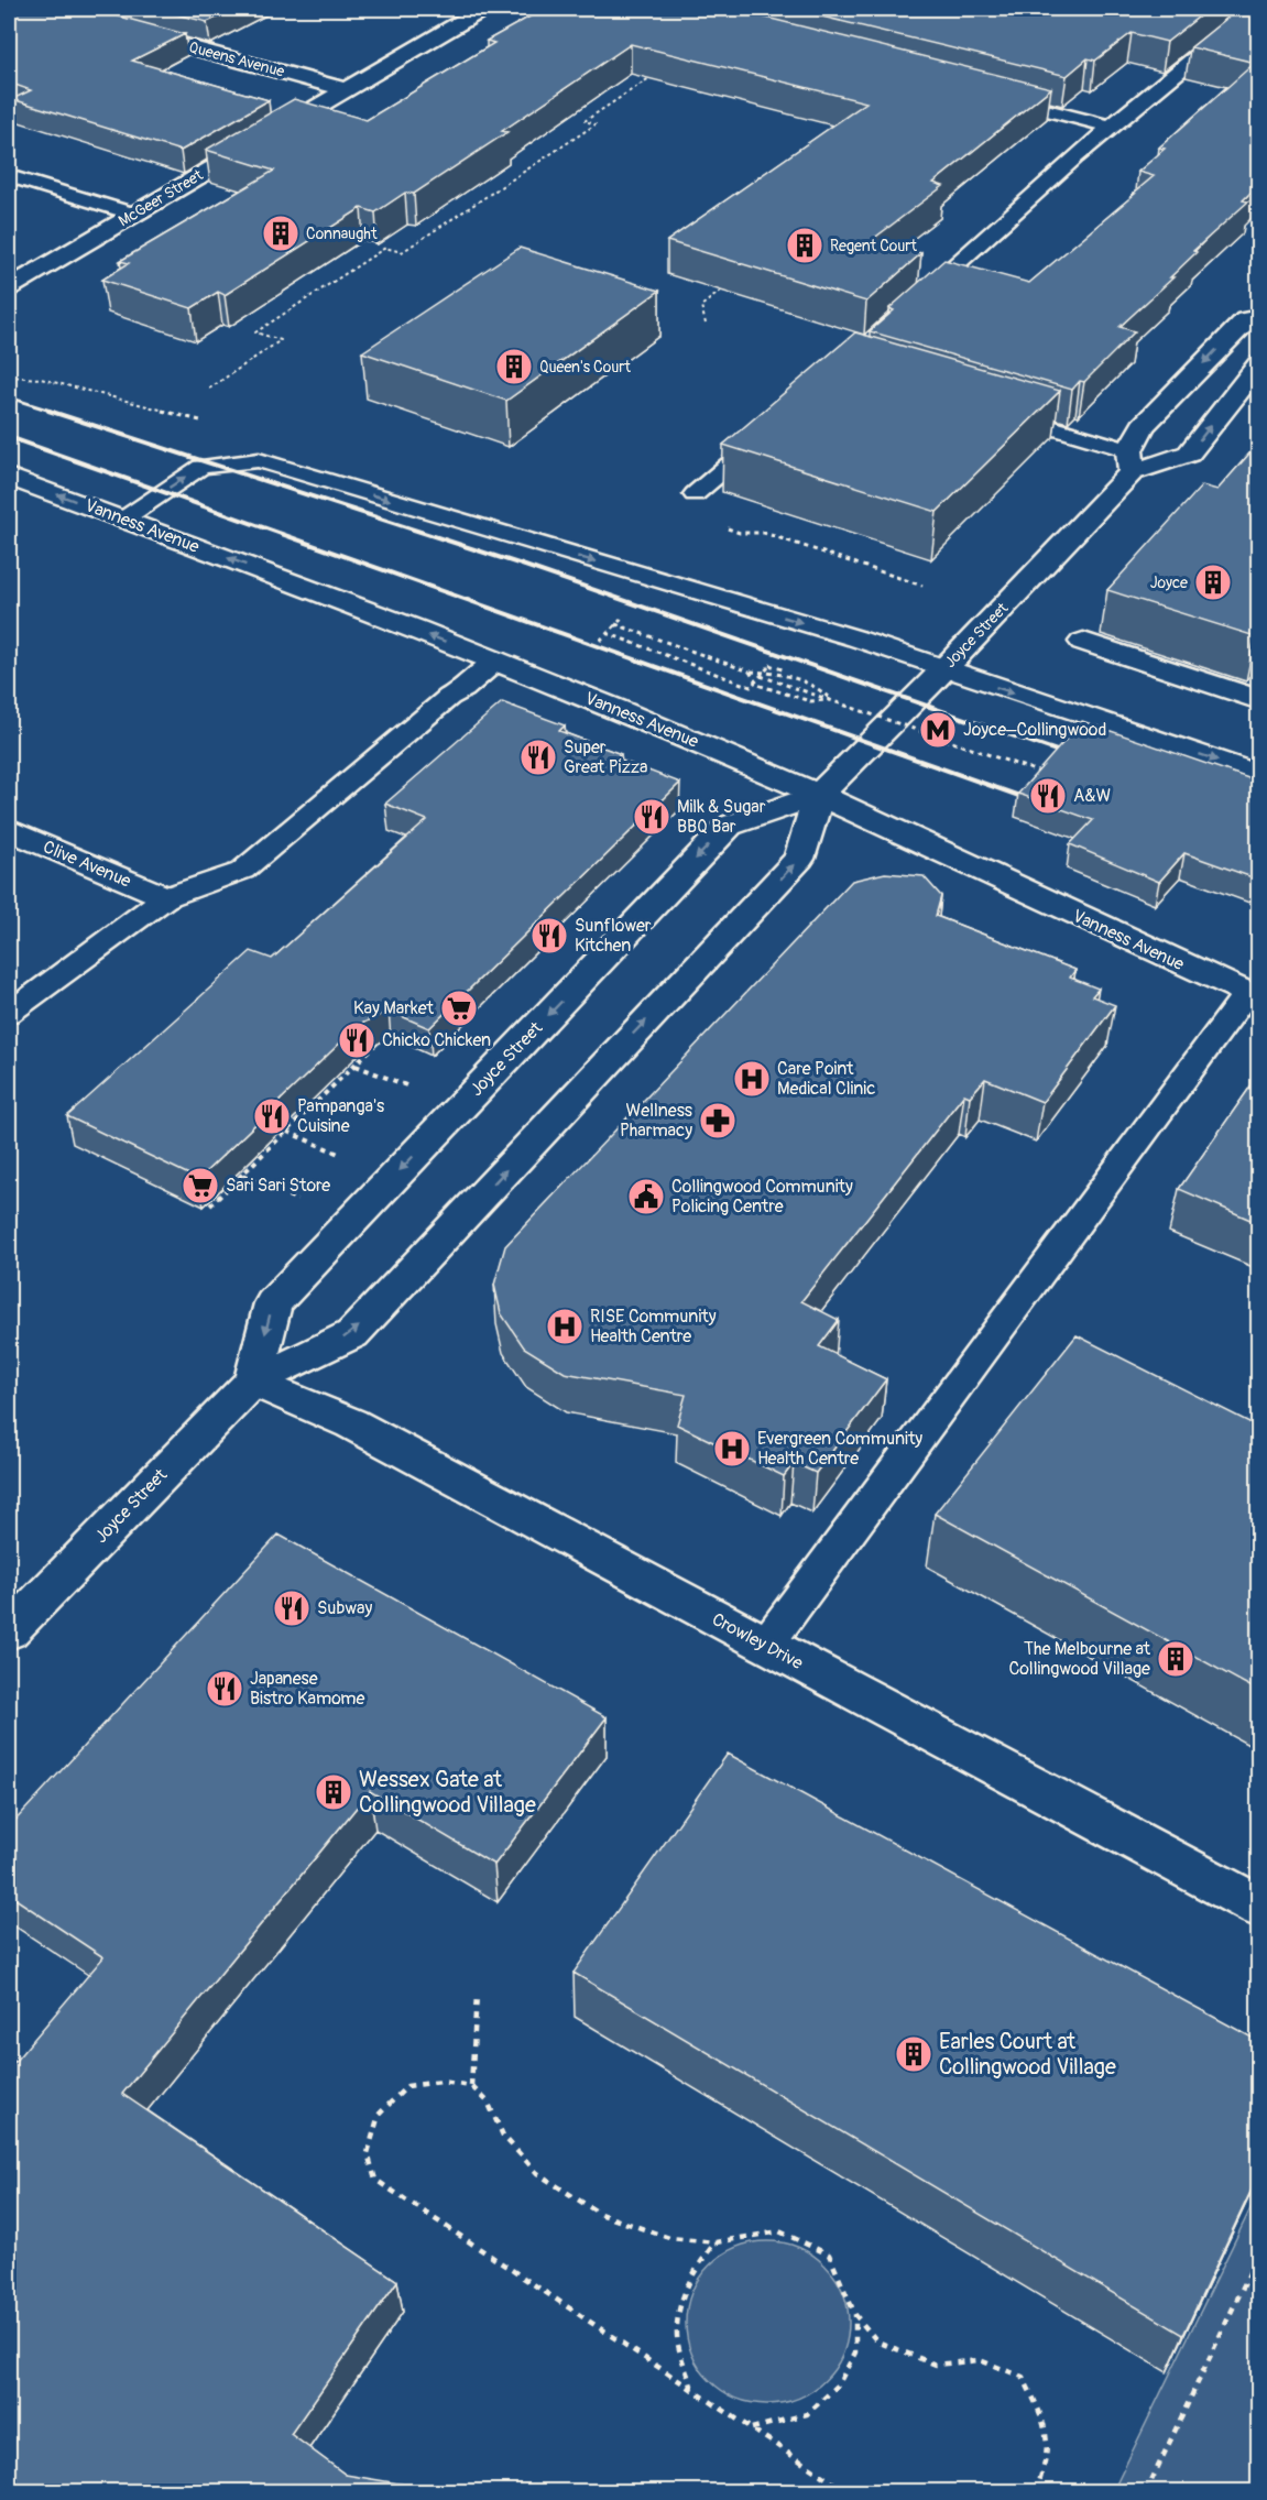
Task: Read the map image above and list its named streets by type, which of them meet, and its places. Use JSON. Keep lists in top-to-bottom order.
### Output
{
  "streets": {
    "street": [
      "Queens Avenue",
      "McGeer Street",
      "Vanness Avenue",
      "Joyce Street",
      "Clive Avenue",
      "Crowley Drive"
    ]
  },
  "crossings": [
    ["Queens Avenue", "McGeer Street"],
    ["Vanness Avenue", "Joyce Street"],
    ["Joyce Street", "Crowley Drive"]
  ],
  "one_way": ["Vanness Avenue"],
  "places": {
    "building": [
      "Connaught",
      "Regent Court",
      "Queen's Court",
      "Joyce",
      "The Melbourne at Collingwood Village",
      "Wessex Gate at Collingwood Village",
      "Earles Court at Collingwood Village"
    ],
    "metro station": ["Joyce–Collingwood"],
    "restaurant": [
      "Super Great Pizza",
      "A&W",
      "Milk & Sugar BBQ Bar",
      "Sunflower Kitchen",
      "Chicko Chicken",
      "Pampanga's Cuisine",
      "Subway",
      "Japanese Bistro Kamome"
    ],
    "supermarket": ["Kay Market", "Sari Sari Store"],
    "hospital": ["Care Point Medical Clinic", "RISE Community Health Centre", "Evergreen Community Health Centre"],
    "pharmacy": ["Wellness Pharmacy"],
    "public building": ["Collingwood Community Policing Centre"]
  }
}
